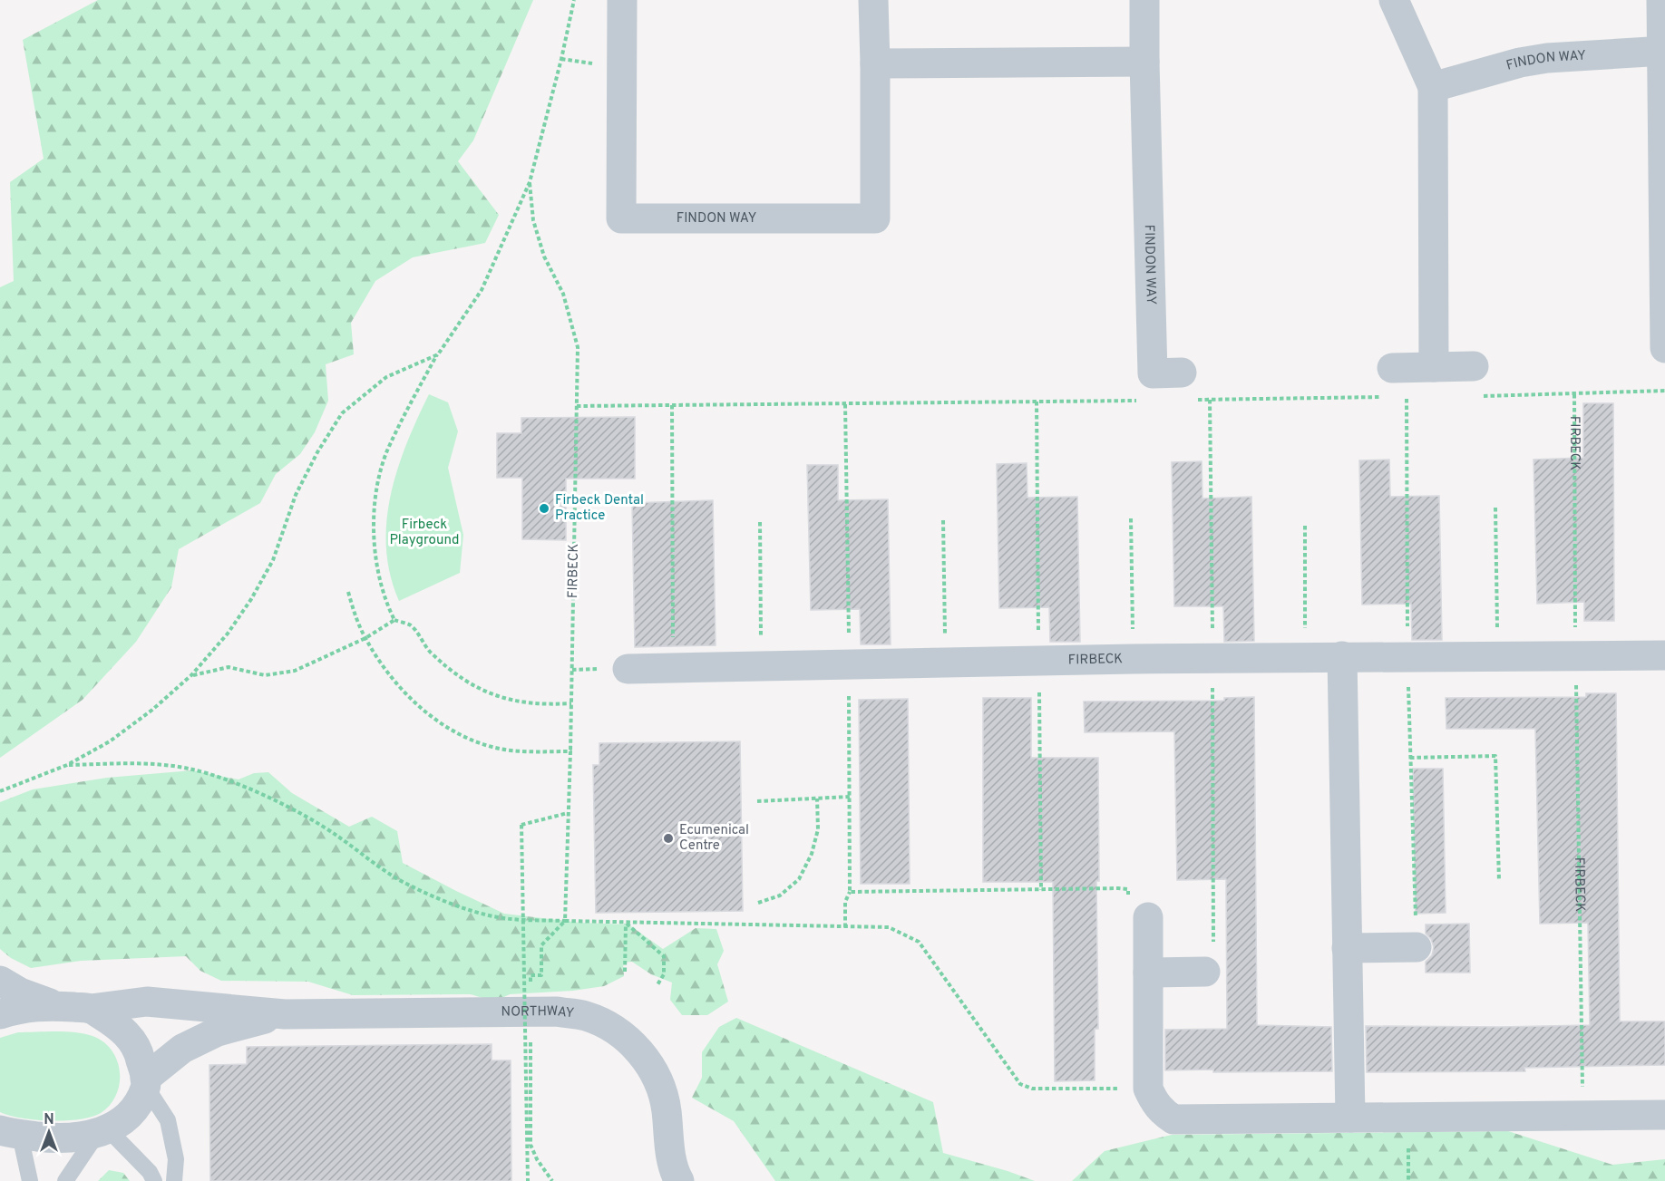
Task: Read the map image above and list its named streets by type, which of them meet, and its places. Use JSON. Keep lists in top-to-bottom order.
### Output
{
  "streets": {
    "street": ["FINDON WAY", "FIRBECK", "NORTHWAY"]
  },
  "parks": ["Firbeck Playground"],
  "places": ["Firbeck Dental Practice", "Ecumenical Centre"],
  "north": "top"
}
